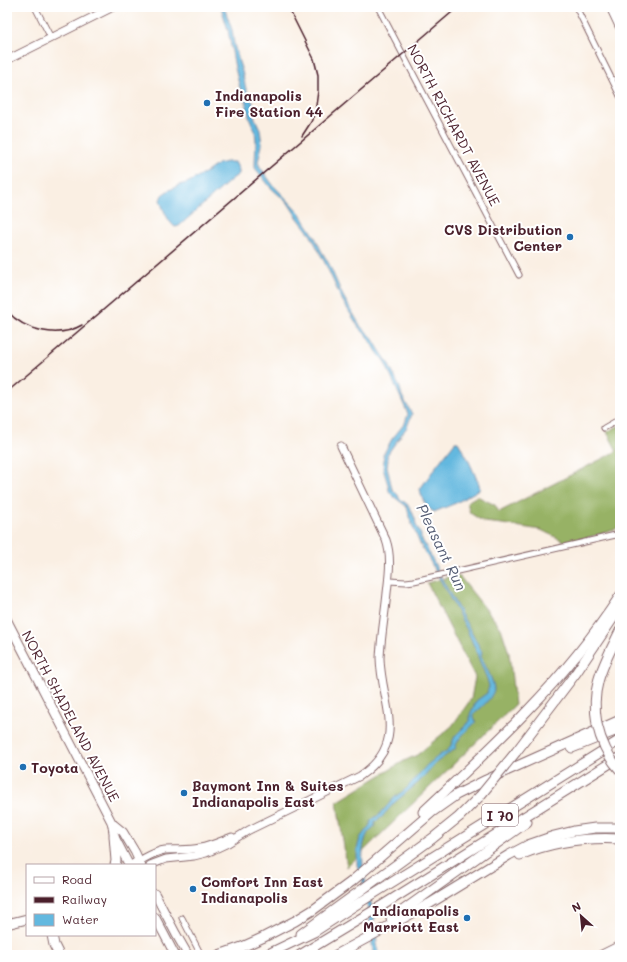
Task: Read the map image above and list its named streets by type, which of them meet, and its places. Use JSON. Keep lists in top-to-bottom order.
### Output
{
  "streets": {
    "highway": ["I 70"],
    "main road": ["NORTH SHADELAND AVENUE"],
    "street": ["NORTH RICHARDT AVENUE"]
  },
  "water": ["Pleasant Run"],
  "places": [
    "Indianapolis Fire Station 44",
    "CVS Distribution Center",
    "Toyota",
    "Baymont Inn & Suites Indianapolis East",
    "Comfort Inn East Indianapolis",
    "Indianapolis Marriott East"
  ],
  "legend": ["Road", "Railway", "Water"],
  "north": "top left"
}
